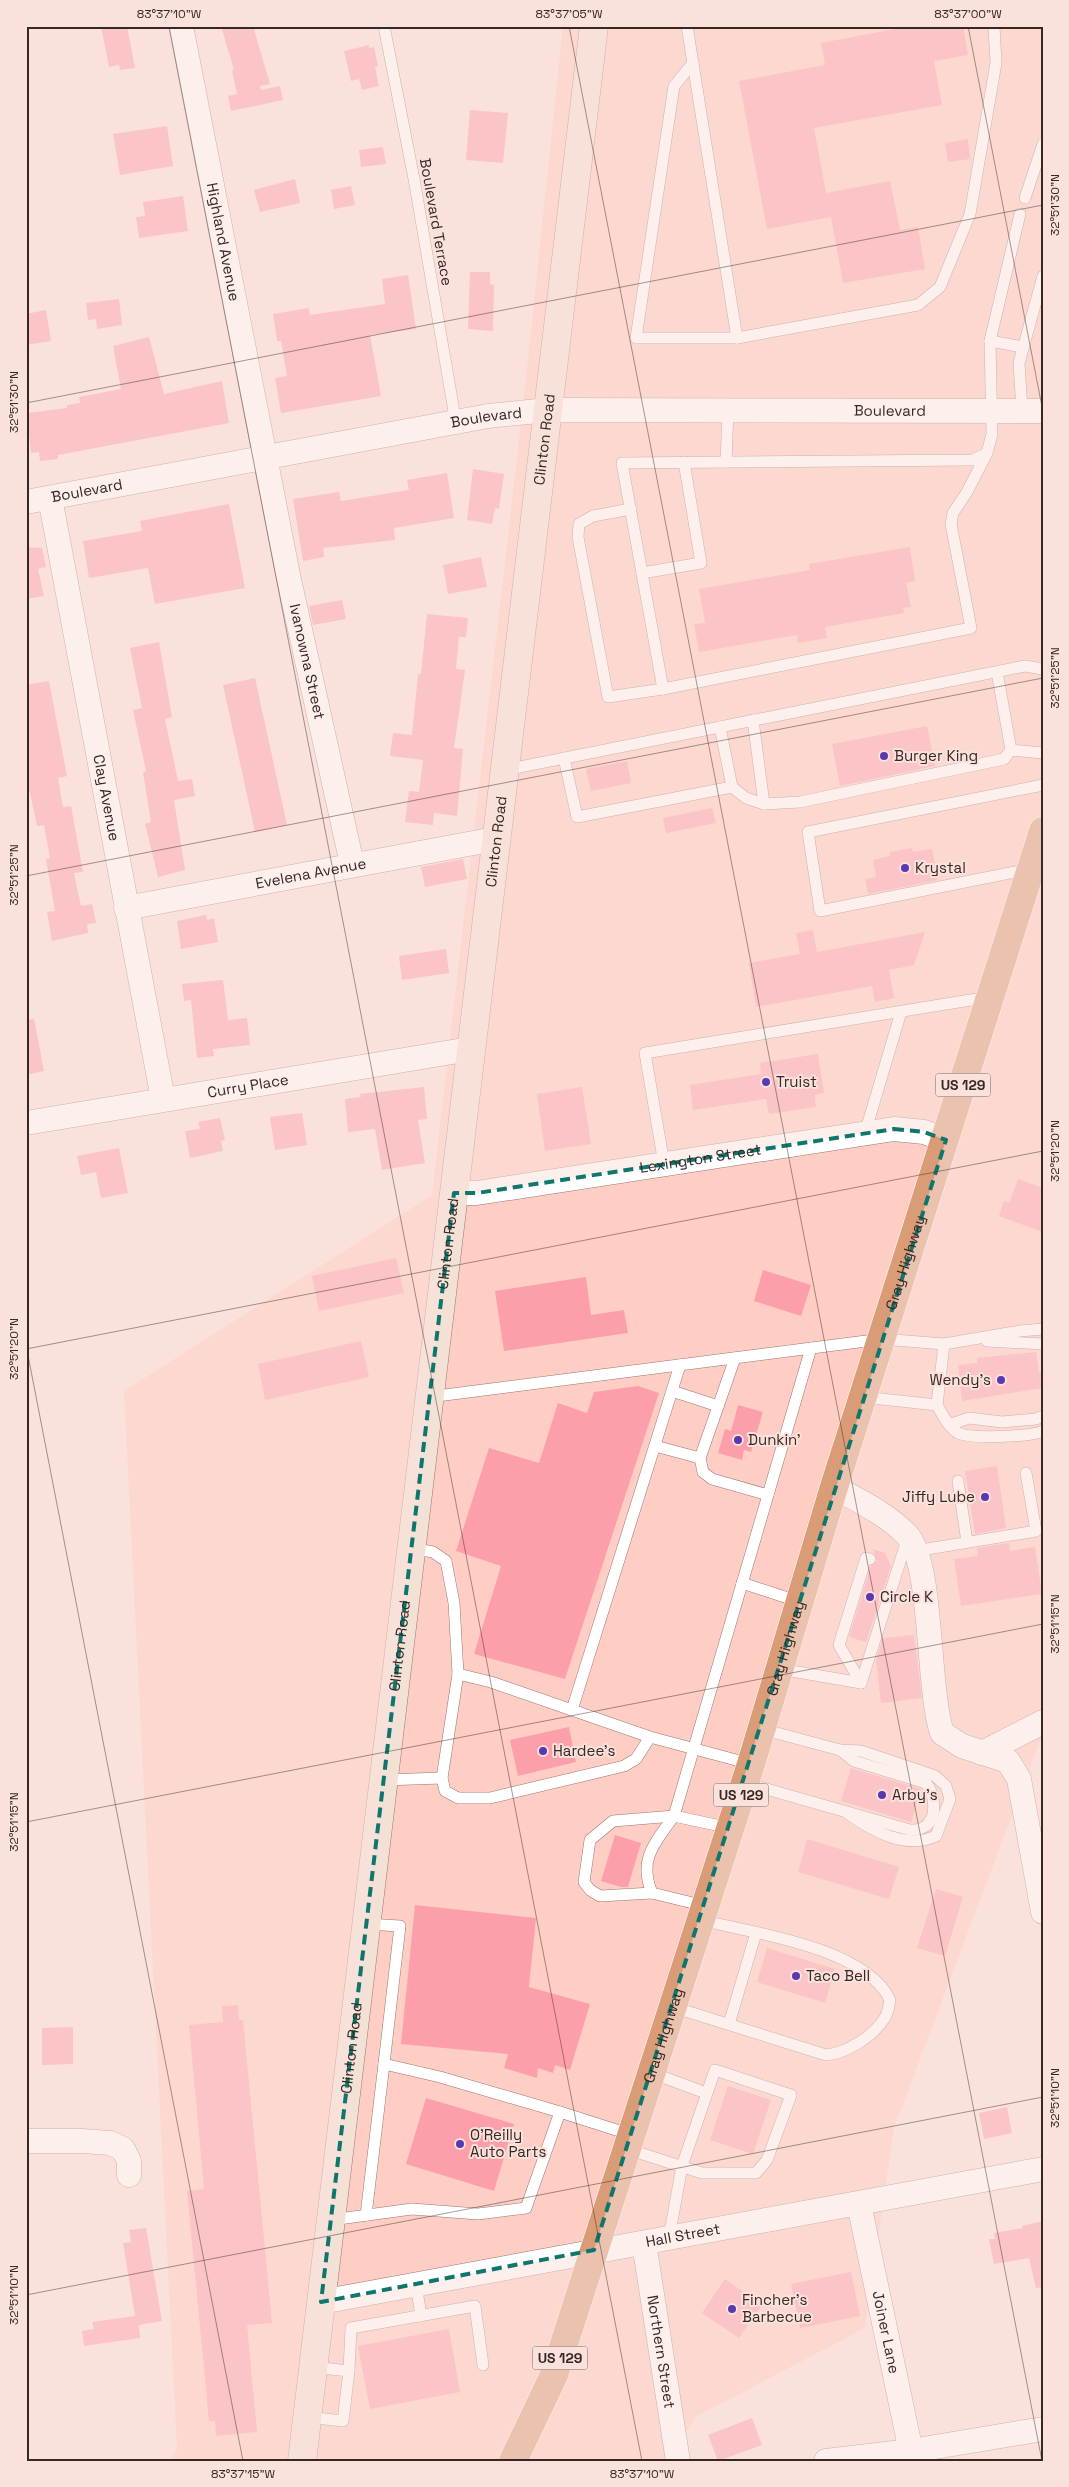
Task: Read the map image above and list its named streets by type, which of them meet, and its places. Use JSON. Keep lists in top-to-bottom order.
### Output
{
  "streets": {
    "highway": ["US 129", "Gray Highway"],
    "street": [
      "Highland Avenue",
      "Boulevard",
      "Clinton Road",
      "Ivanowna Street",
      "Clay Avenue",
      "Evelena Avenue",
      "Curry Place",
      "Lexington Street",
      "Hall Street",
      "Joiner Lane",
      "Northern Street"
    ],
    "lane": ["Boulevard Terrace"]
  },
  "crossings": [
    ["Boulevard Terrace", "Boulevard"],
    ["Highland Avenue", "Boulevard"],
    ["Highland Avenue", "Ivanowna Street"],
    ["Boulevard", "Clinton Road"],
    ["Boulevard", "Ivanowna Street"],
    ["Boulevard", "Clay Avenue"],
    ["Clinton Road", "Evelena Avenue"],
    ["Clinton Road", "Curry Place"],
    ["Clinton Road", "Lexington Street"],
    ["Clinton Road", "Hall Street"],
    ["Ivanowna Street", "Evelena Avenue"],
    ["Clay Avenue", "Evelena Avenue"],
    ["Clay Avenue", "Curry Place"],
    ["Lexington Street", "Gray Highway"],
    ["Gray Highway", "Hall Street"],
    ["Hall Street", "Joiner Lane"],
    ["Hall Street", "Northern Street"]
  ],
  "places": [
    "Burger King",
    "Krystal",
    "Truist",
    "Wendy's",
    "Dunkin'",
    "Jiffy Lube",
    "Circle K",
    "Hardee's",
    "Arby's",
    "Taco Bell",
    "O'Reilly Auto Parts",
    "Fincher's Barbecue"
  ],
  "coordinates": [
    "83°37'10\"W",
    "83°37'05\"W",
    "83°37'00\"W",
    "32°51'30\"N",
    "32°51'25\"N",
    "32°51'20\"N",
    "32°51'15\"N",
    "32°51'10\"N",
    "83°37'15\"W"
  ]
}
